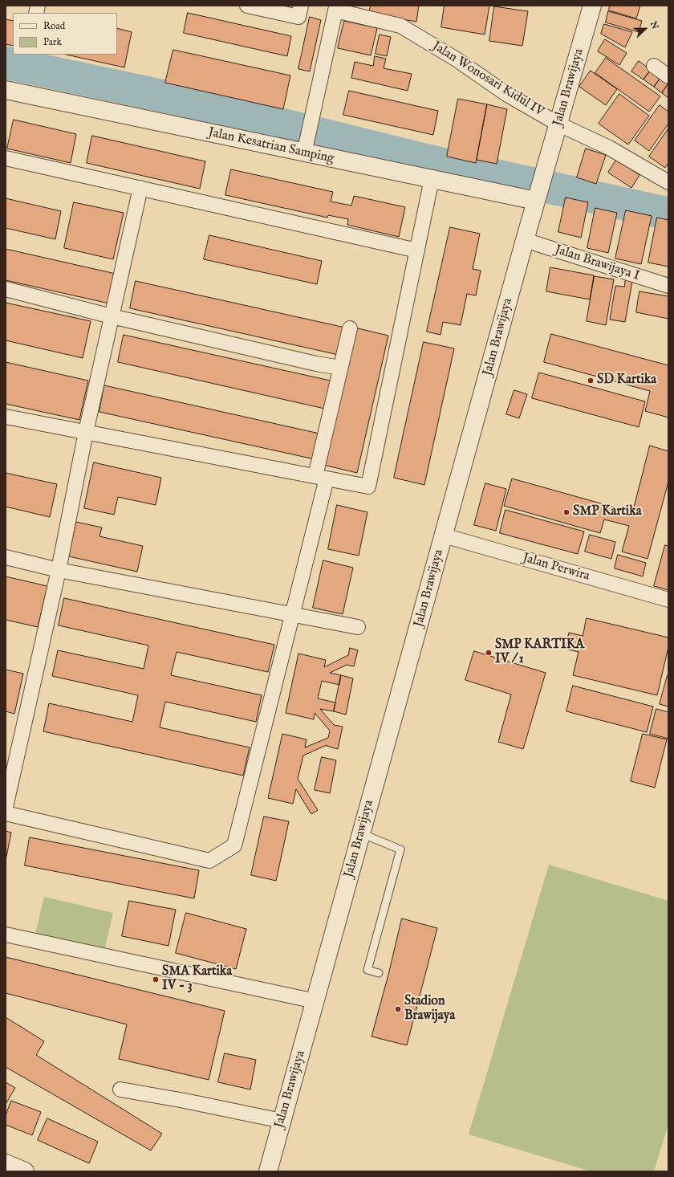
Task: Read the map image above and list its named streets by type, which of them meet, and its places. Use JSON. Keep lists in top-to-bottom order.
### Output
{
  "streets": {
    "street": [
      "Jalan Wonosari Kidul IV",
      "Jalan Brawijaya",
      "Jalan Kesatrian Samping",
      "Jalan Brawijaya I",
      "Jalan Perwira"
    ]
  },
  "crossings": [
    ["Jalan Wonosari Kidul IV", "Jalan Brawijaya"],
    ["Jalan Brawijaya", "Jalan Kesatrian Samping"],
    ["Jalan Brawijaya", "Jalan Brawijaya I"],
    ["Jalan Brawijaya", "Jalan Perwira"]
  ],
  "places": [
    "SD Kartika",
    "SMP Kartika",
    "SMP KARTIKA IV / 1",
    "SMA Kartika IV - 3",
    "Stadion Brawijaya"
  ],
  "legend": ["Road", "Park"],
  "north": "right"
}
